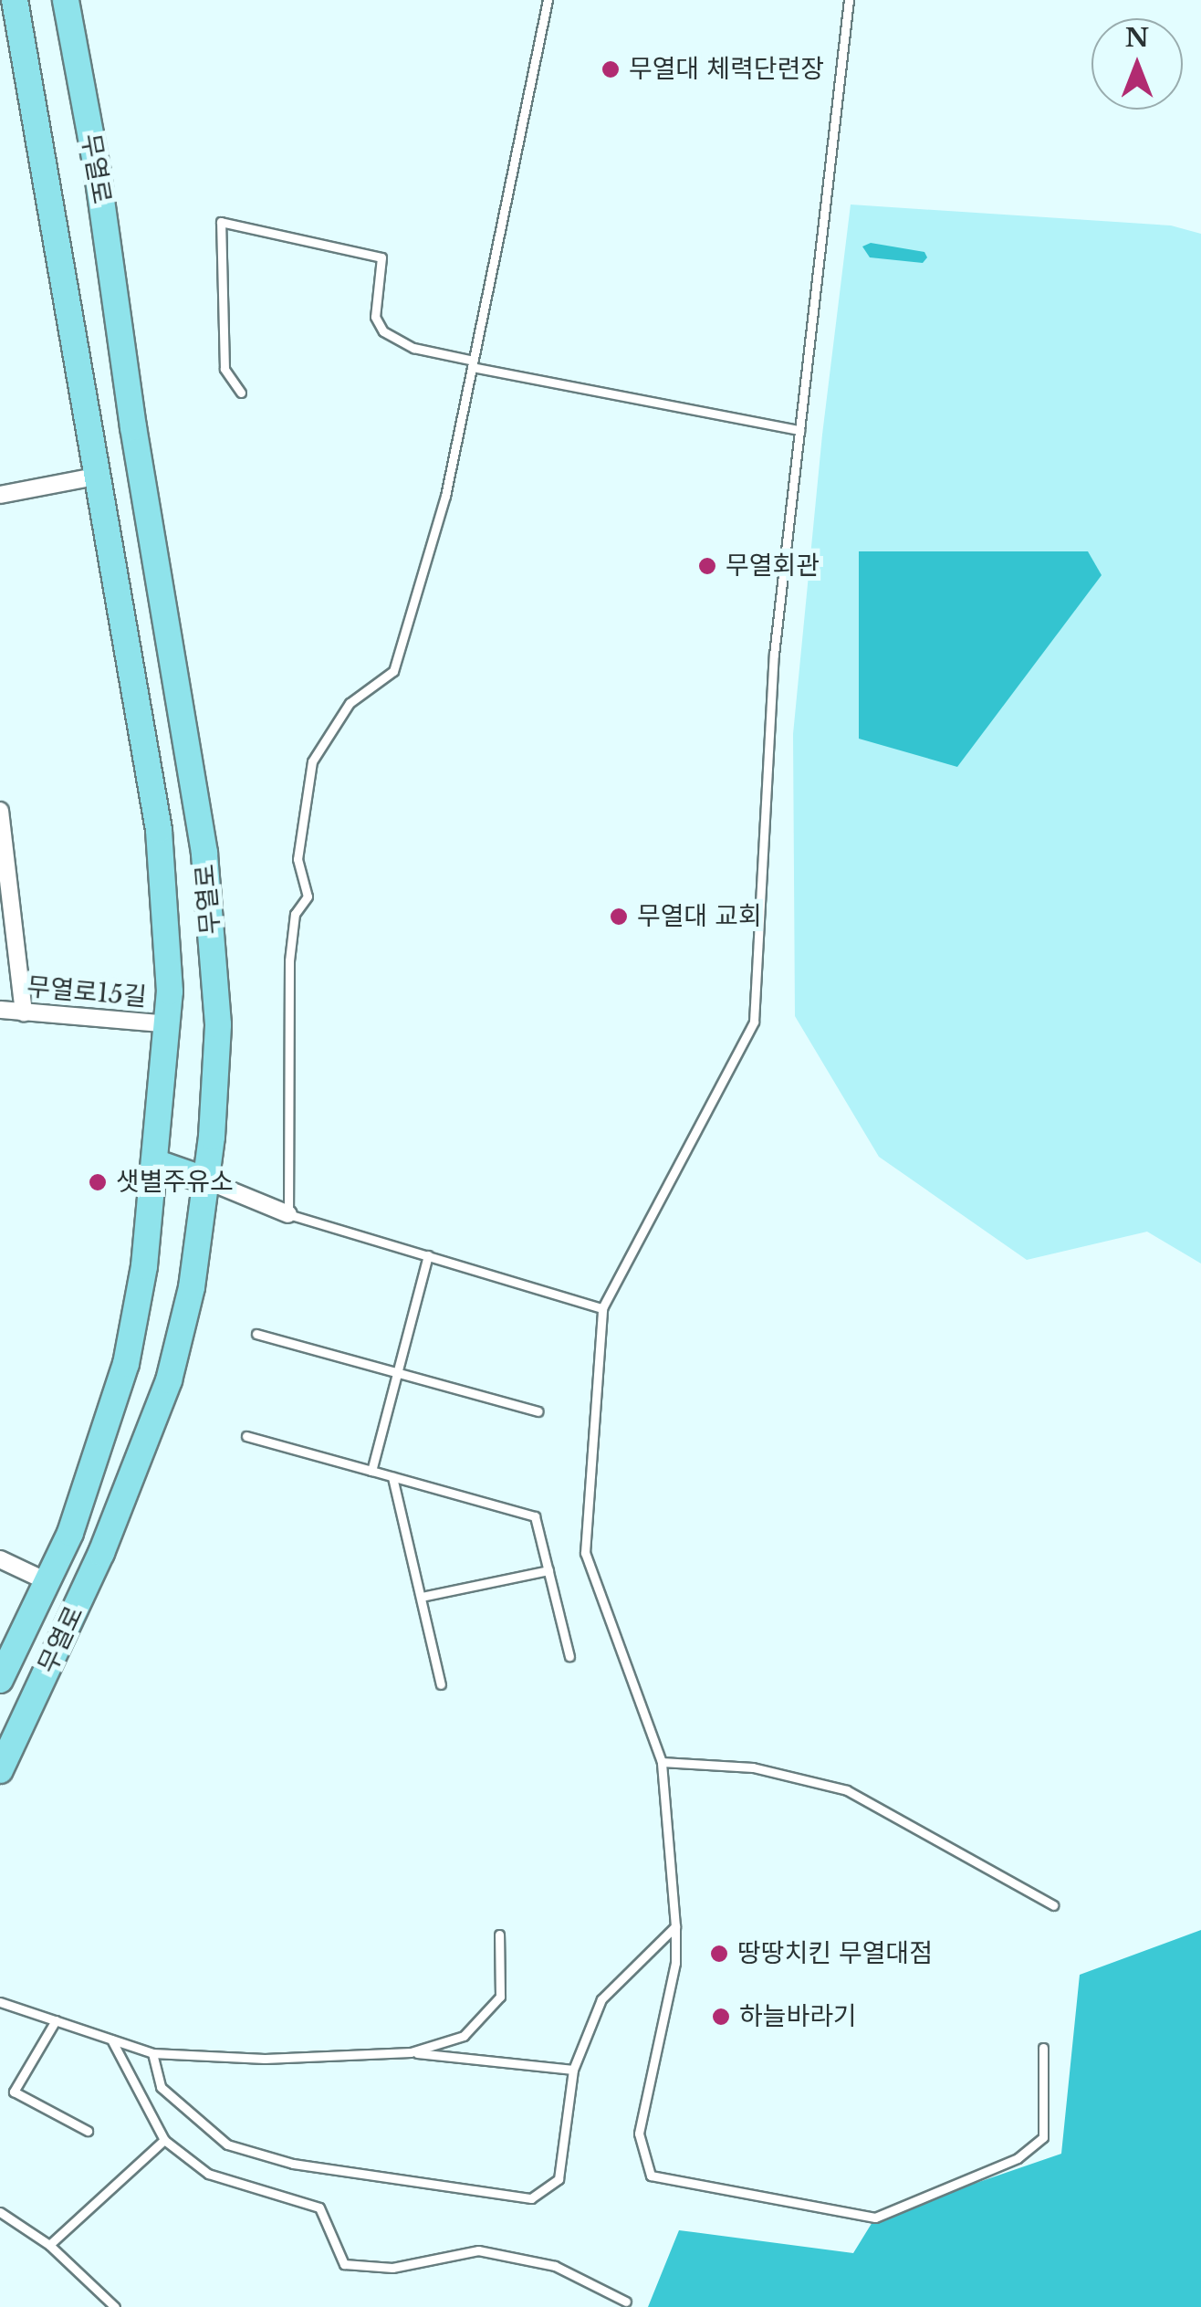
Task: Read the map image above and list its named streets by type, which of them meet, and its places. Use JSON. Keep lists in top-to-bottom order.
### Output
{
  "streets": {
    "main road": ["무열로"],
    "street": ["무열로15길"]
  },
  "crossings": [
    ["무열로", "무열로15길"]
  ],
  "places": [
    "무열대 체력단련장",
    "무열회관",
    "무열대 교회",
    "샛별주유소",
    "땅땅치킨 무열대점",
    "하늘바라기"
  ],
  "north": "top"
}
